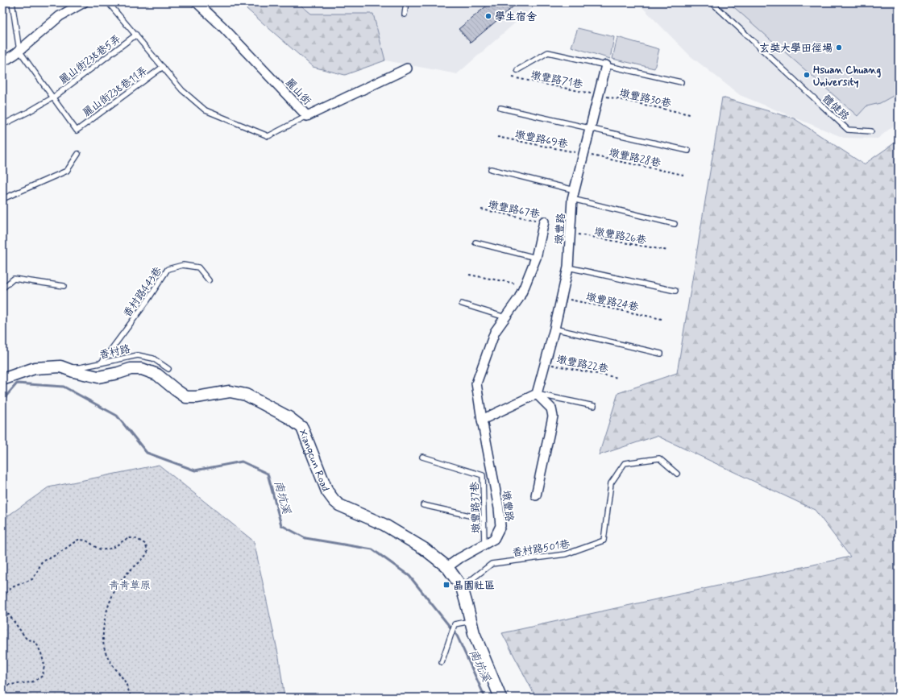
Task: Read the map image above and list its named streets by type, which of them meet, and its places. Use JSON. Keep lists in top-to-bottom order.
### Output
{
  "streets": {
    "street": ["麗山街", "墩豐路", "Xiangcun Road"],
    "lane": [
      "麗山街238巷5弄",
      "麗山街238巷11弄",
      "體健路",
      "香村路443巷",
      "香村路",
      "墩豐路37巷",
      "香村路501巷"
    ],
    "path": [
      "墩豐路71巷",
      "墩豐路30巷",
      "墩豐路69巷",
      "墩豐路28巷",
      "墩豐路67巷",
      "墩豐路26巷",
      "墩豐路24巷",
      "墩豐路22巷"
    ]
  },
  "crossings": [
    ["麗山街238巷5弄", "麗山街238巷11弄"],
    ["墩豐路71巷", "墩豐路30巷"],
    ["墩豐路71巷", "墩豐路"],
    ["墩豐路30巷", "墩豐路"],
    ["墩豐路69巷", "墩豐路28巷"],
    ["墩豐路69巷", "墩豐路"],
    ["墩豐路28巷", "墩豐路"],
    ["墩豐路67巷", "墩豐路"],
    ["墩豐路", "墩豐路26巷"],
    ["墩豐路", "墩豐路24巷"],
    ["墩豐路", "墩豐路22巷"],
    ["墩豐路", "Xiangcun Road"],
    ["墩豐路", "墩豐路37巷"],
    ["香村路443巷", "香村路"],
    ["香村路", "Xiangcun Road"],
    ["Xiangcun Road", "香村路501巷"]
  ],
  "water": ["南坑溪"],
  "parks": ["青青草原"],
  "places": {
    "other": ["學生宿舍", "玄奘大學田徑場", "Hsuan Chuang University"],
    "transit": ["晶園社區"]
  }
}
